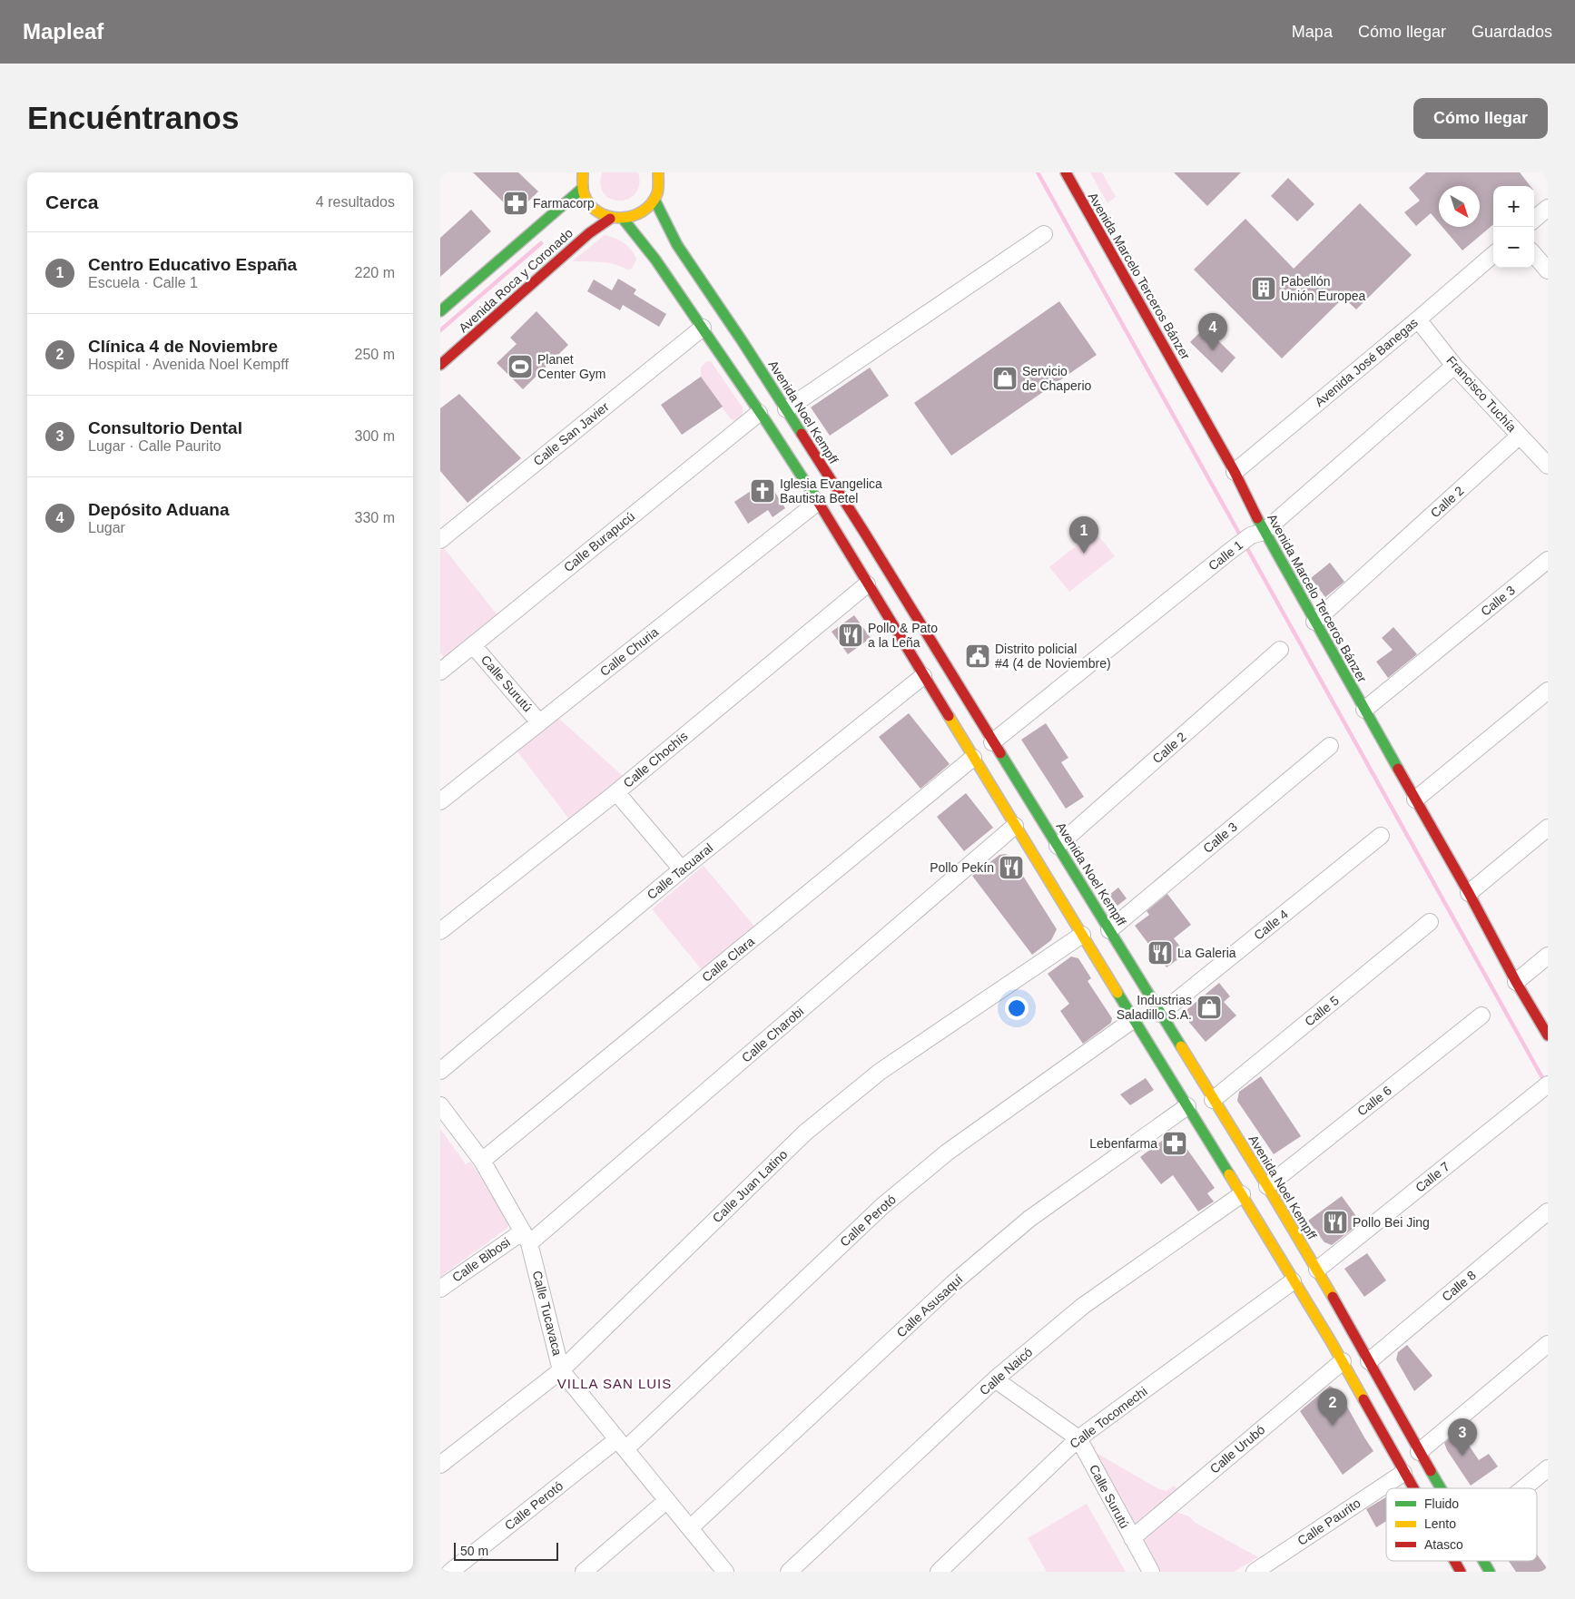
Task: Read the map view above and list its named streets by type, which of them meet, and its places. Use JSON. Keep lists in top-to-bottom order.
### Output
{
  "streets": {
    "main road": ["Avenida Marcelo Terceros Bánzer", "Avenida Roca y Coronado", "Avenida Noel Kempff"],
    "street": [
      "Avenida José Banegas",
      "Francisco Tuchía",
      "Calle San Javier",
      "Calle 2",
      "Calle Burapucú",
      "Calle 1",
      "Calle 3",
      "Calle Churia",
      "Calle Surutú",
      "Calle Chochís",
      "Calle Tacuaral",
      "Calle 4",
      "Calle Clara",
      "Calle 5",
      "Calle Charobi",
      "Calle 6",
      "Calle 7",
      "Calle Juan Latino",
      "Calle Perotó",
      "Calle Bibosi",
      "Calle 8",
      "Calle Asusaquí",
      "Calle Tucavaca",
      "Calle Naicó",
      "Calle Tocomechi",
      "Calle Urubó",
      "Calle Paurito"
    ]
  },
  "crossings": [
    ["Avenida Marcelo Terceros Bánzer", "Avenida José Banegas"],
    ["Avenida Marcelo Terceros Bánzer", "Calle 2"],
    ["Avenida Marcelo Terceros Bánzer", "Calle 1"],
    ["Avenida Marcelo Terceros Bánzer", "Calle 3"],
    ["Avenida José Banegas", "Francisco Tuchía"],
    ["Francisco Tuchía", "Calle 2"],
    ["Francisco Tuchía", "Calle 1"],
    ["Avenida Noel Kempff", "Calle 2"],
    ["Avenida Noel Kempff", "Calle 1"],
    ["Avenida Noel Kempff", "Calle 3"],
    ["Avenida Noel Kempff", "Calle 4"],
    ["Avenida Noel Kempff", "Calle 5"],
    ["Avenida Noel Kempff", "Calle 6"],
    ["Avenida Noel Kempff", "Calle 7"],
    ["Avenida Noel Kempff", "Calle 8"],
    ["Calle Burapucú", "Calle Surutú"],
    ["Calle Churia", "Calle Surutú"],
    ["Calle Surutú", "Calle Naicó"],
    ["Calle Surutú", "Calle Tocomechi"],
    ["Calle Surutú", "Calle Urubó"],
    ["Calle Clara", "Calle Tucavaca"],
    ["Calle Charobi", "Calle Bibosi"],
    ["Calle Charobi", "Calle Tucavaca"],
    ["Calle Juan Latino", "Calle Tucavaca"],
    ["Calle Perotó", "Calle Tucavaca"],
    ["Calle Bibosi", "Calle Tucavaca"],
    ["Calle Asusaquí", "Calle Tucavaca"]
  ],
  "districts": ["VILLA SAN LUIS"],
  "places": {
    "pharmacy": ["Farmacorp", "Lebenfarma"],
    "building": ["Pabellón Unión Europea"],
    "sports": ["Planet Center Gym"],
    "shop": ["Servicio de Chaperio", "Industrias Saladillo S.A."],
    "church": ["Iglesia Evangelica Bautista Betel"],
    "restaurant": [
      "Pollo & Pato a la Leña",
      "Pollo Pekín",
      "La Galeria",
      "Pollo Bei Jing"
    ],
    "public building": ["Distrito policial #4 (4 de Noviembre)"]
  },
  "legend": ["Fluido", "Lento", "Atasco"],
  "scale_bar": "50 m",
  "north": "bottom right",
  "page": {
    "header": "Mapleaf",
    "nav": ["Mapa", "Cómo llegar", "Guardados"],
    "buttons": "Cómo llegar",
    "title": "Encuéntranos",
    "heading": ["Cerca", "4 resultados"],
    "map_buttons": ["+", "−"],
    "list": [
      {
        "mark": "1",
        "name": "Centro Educativo España",
        "note": "Escuela · Calle 1",
        "value": "220 m"
      },
      {
        "mark": "2",
        "name": "Clínica 4 de Noviembre",
        "note": "Hospital · Avenida Noel Kempff",
        "value": "250 m"
      },
      {
        "mark": "3",
        "name": "Consultorio Dental",
        "note": "Lugar · Calle Paurito",
        "value": "300 m"
      },
      {
        "mark": "4",
        "name": "Depósito Aduana",
        "note": "Lugar",
        "value": "330 m"
      }
    ],
    "pins": [
      "4",
      "1",
      "2",
      "3"
    ],
    "scale": "50 m"
  }
}
